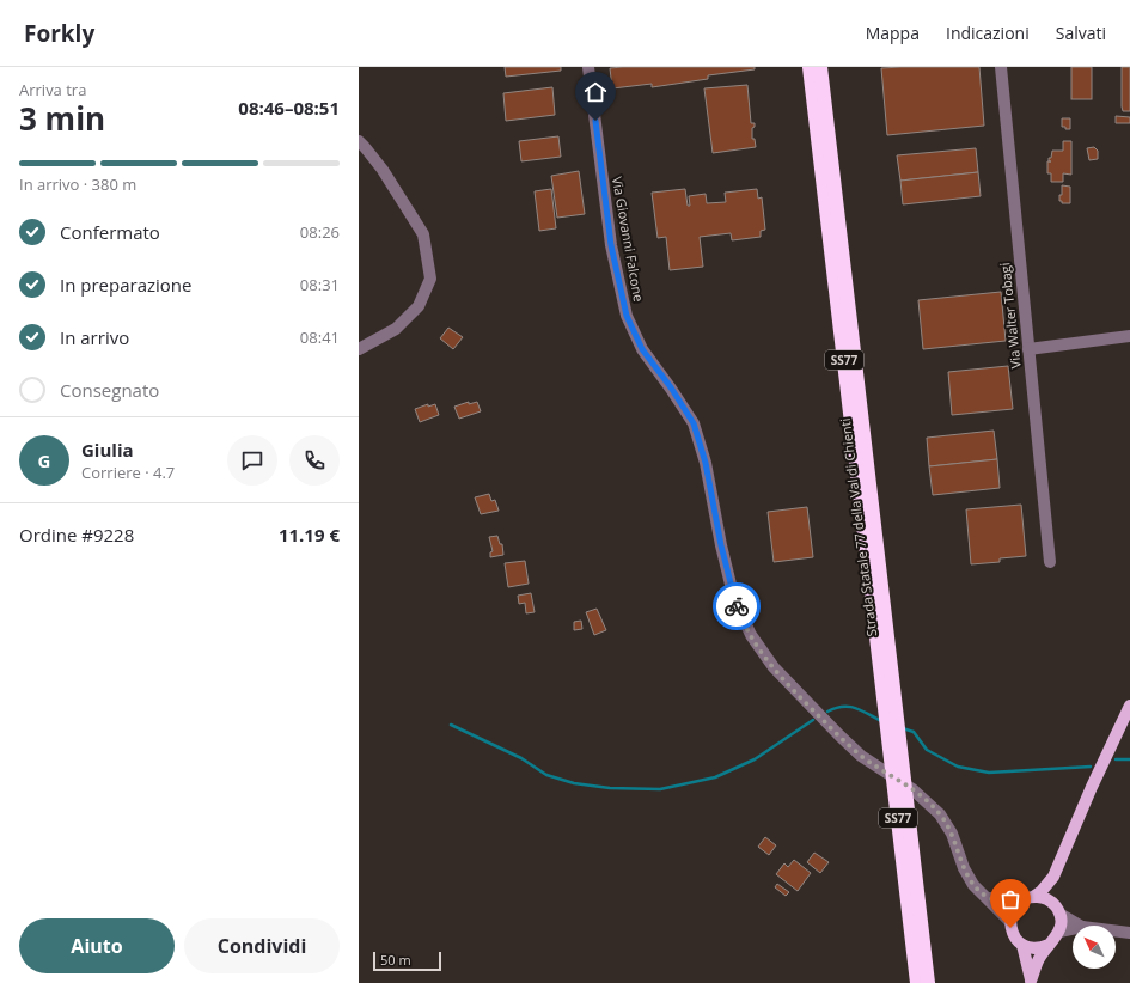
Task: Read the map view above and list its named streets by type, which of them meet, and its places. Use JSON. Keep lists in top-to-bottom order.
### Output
{
  "streets": {
    "highway": ["SS77", "Strada Statale 77 della Val di Chienti"],
    "street": ["Via Giovanni Falcone", "Via Walter Tobagi"]
  },
  "scale_bar": "50 m",
  "north": "top left",
  "page": {
    "header": "Forkly",
    "nav": ["Mappa", "Indicazioni", "Salvati"],
    "heading": ["3 min", "Arriva tra", "08:46–08:51"],
    "panel": [
      "Giulia",
      "Corriere · 4.7",
      "Ordine #9228",
      "11.19 €"
    ],
    "bar": "In arrivo · 380 m",
    "list": [
      ["Confermato", "08:26"],
      ["In preparazione", "08:31"],
      ["In arrivo", "08:41"],
      "Consegnato"
    ],
    "round": "G",
    "buttons": ["Aiuto", "Condividi"],
    "scale": "50 m"
  }
}
